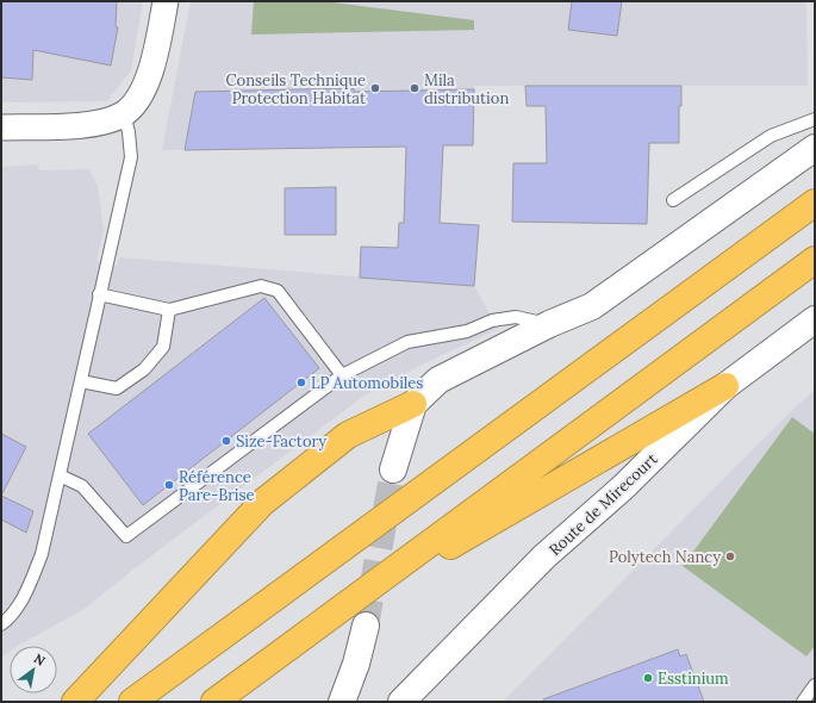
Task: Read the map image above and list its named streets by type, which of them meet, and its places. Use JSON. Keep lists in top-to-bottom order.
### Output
{
  "streets": {
    "main road": ["Route de Mirecourt"]
  },
  "places": [
    "Conseils Technique Protection Habitat",
    "Mila distribution",
    "LP Automobiles",
    "Size-Factory",
    "Référence Pare-Brise",
    "Polytech Nancy",
    "Esstinium"
  ],
  "north": "top right"
}
